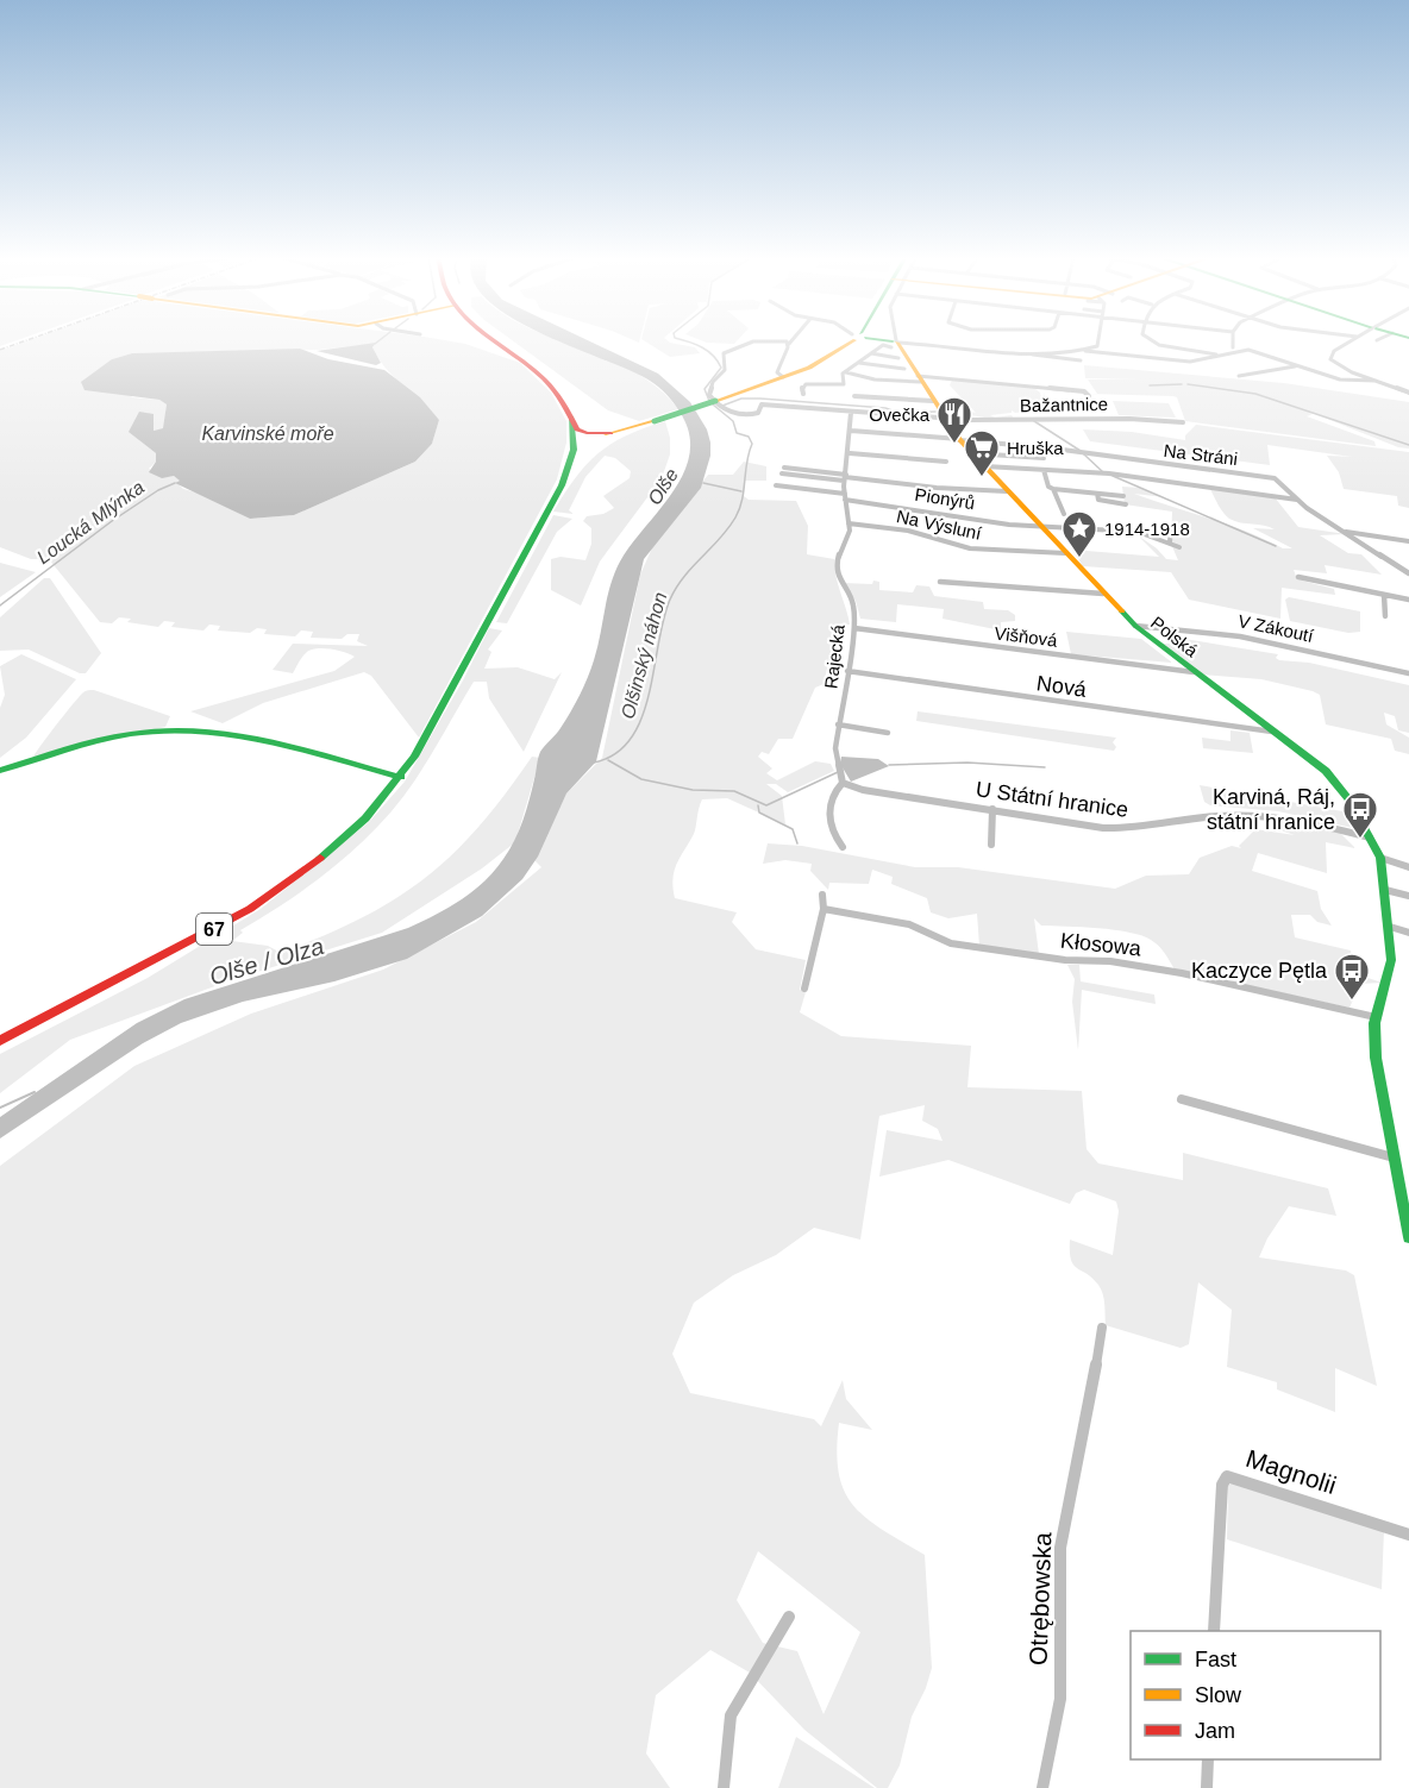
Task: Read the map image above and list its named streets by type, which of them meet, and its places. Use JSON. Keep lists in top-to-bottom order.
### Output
{
  "streets": {
    "main road": ["Polská", "67"],
    "street": [
      "Bažantnice",
      "Na Stráni",
      "Pionýrů",
      "Na Výsluní",
      "V Zákoutí",
      "Višňová",
      "Rajecká",
      "Nová",
      "U Státní hranice",
      "Kłosowa",
      "Magnolii",
      "Otrębowska"
    ]
  },
  "crossings": [
    ["Bažantnice", "Polská"],
    ["Bažantnice", "Rajecká"],
    ["Na Stráni", "Polská"],
    ["Na Stráni", "Rajecká"],
    ["Pionýrů", "Polská"],
    ["Pionýrů", "Rajecká"],
    ["Na Výsluní", "Polská"],
    ["Na Výsluní", "Rajecká"],
    ["V Zákoutí", "Polská"],
    ["Višňová", "Polská"],
    ["Višňová", "Rajecká"],
    ["Polská", "Nová"],
    ["Polská", "U Státní hranice"],
    ["Polská", "Kłosowa"],
    ["Rajecká", "Nová"],
    ["Rajecká", "U Státní hranice"]
  ],
  "water": [
    "Karvinské moře",
    "Olše",
    "Loucká Mlýnka",
    "Olšinský náhon",
    "Olše / Olza"
  ],
  "places": {
    "restaurant": ["Ovečka"],
    "supermarket": ["Hruška"],
    "place": ["1914-1918"],
    "bus stop": ["Karviná, Ráj, státní hranice", "Kaczyce Pętla"]
  },
  "legend": ["Fast", "Slow", "Jam"]
}
